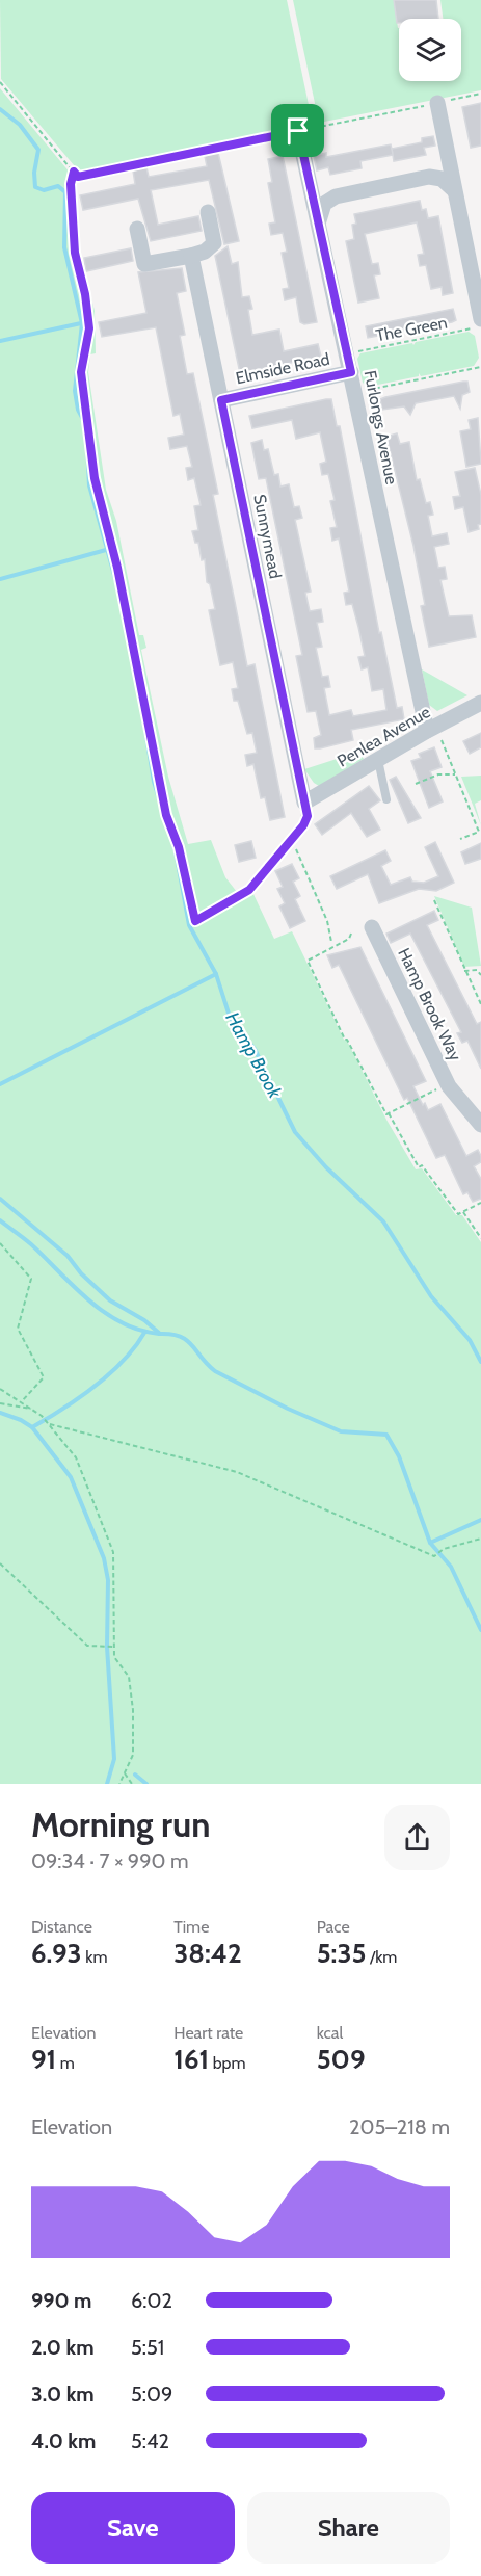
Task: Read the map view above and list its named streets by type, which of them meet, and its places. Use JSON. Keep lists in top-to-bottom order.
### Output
{
  "streets": {
    "street": [
      "Elmside Road",
      "Furlongs Avenue",
      "Sunnymead",
      "Penlea Avenue",
      "Hamp Brook Way"
    ],
    "path": ["The Green"]
  },
  "crossings": [
    ["The Green", "Furlongs Avenue"],
    ["Elmside Road", "Furlongs Avenue"],
    ["Elmside Road", "Sunnymead"],
    ["Furlongs Avenue", "Penlea Avenue"],
    ["Sunnymead", "Penlea Avenue"]
  ],
  "water": ["Hamp Brook"],
  "page": {
    "heading": ["Morning run", "09:34 · 7 × 990 m"],
    "stats": [
      ["Distance", "6.93 km"],
      ["Time", "38:42"],
      ["Pace", "5:35 /km"],
      ["Elevation", "91 m"],
      ["Heart rate", "161 bpm"],
      ["kcal", "509"]
    ],
    "chart": ["Elevation", "205–218 m"],
    "list": [
      {
        "name": "990 m",
        "note": "6:02"
      },
      {
        "name": "2.0 km",
        "note": "5:51"
      },
      {
        "name": "3.0 km",
        "note": "5:09"
      },
      {
        "name": "4.0 km",
        "note": "5:42"
      }
    ],
    "buttons": ["Save", "Share"]
  }
}
